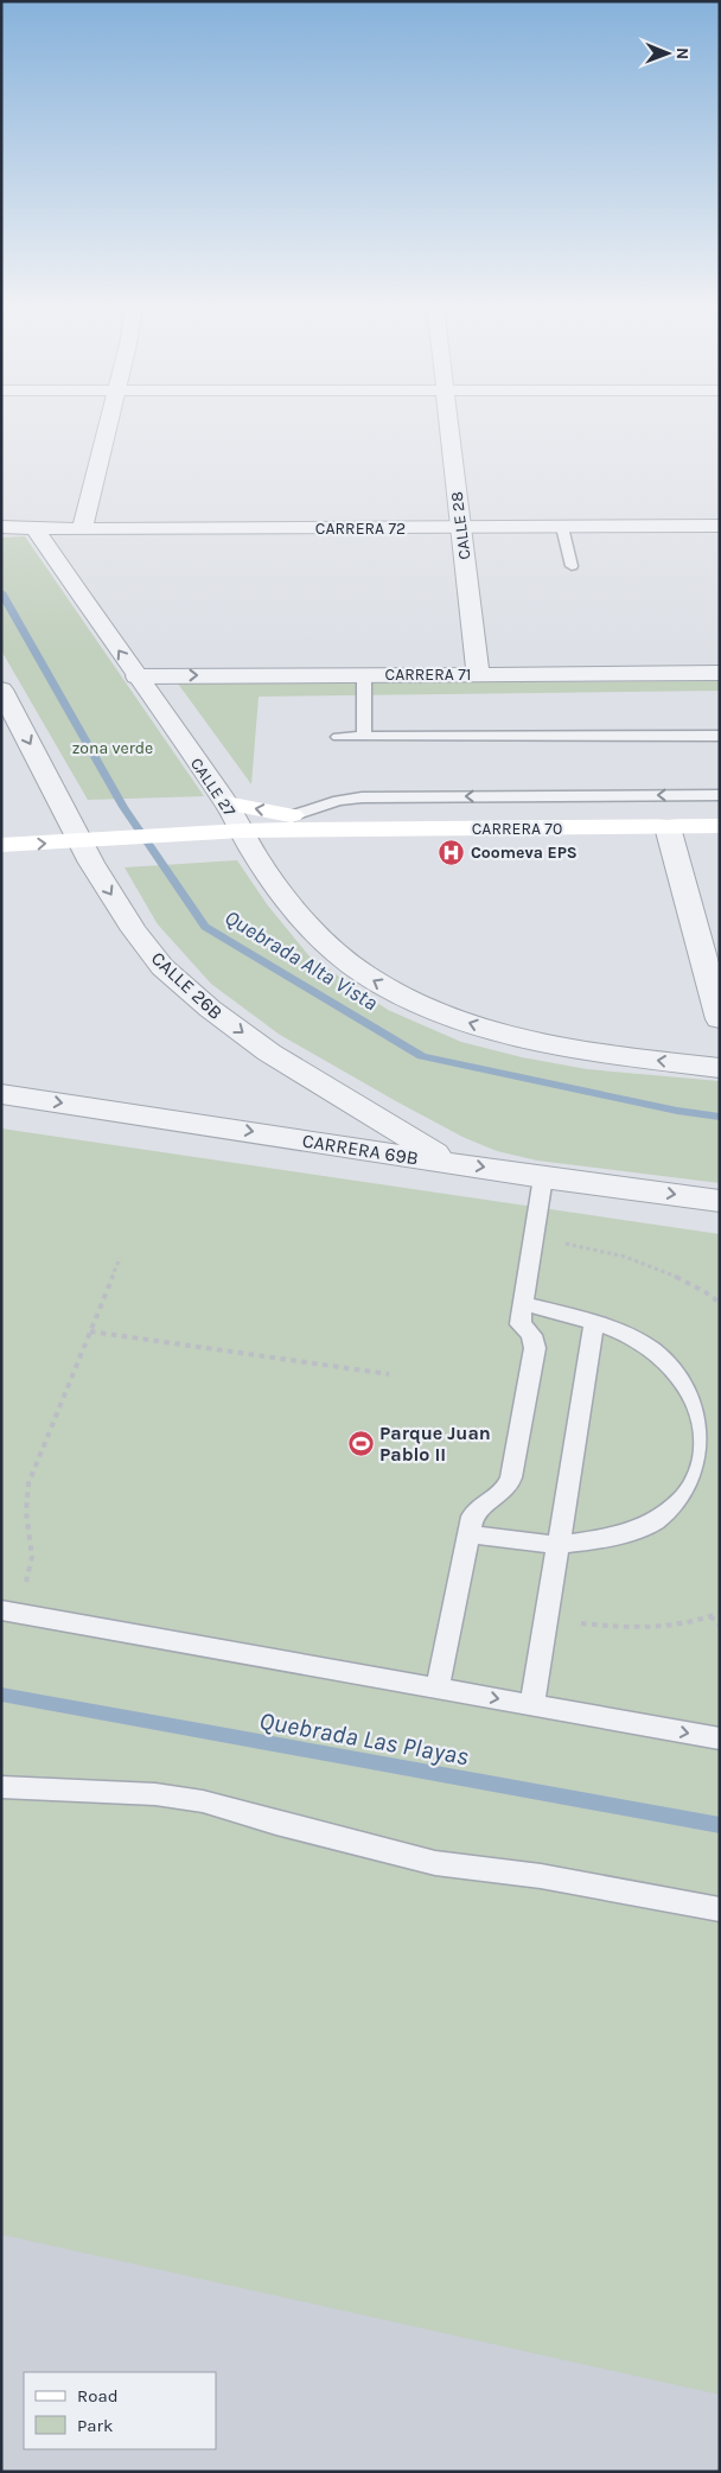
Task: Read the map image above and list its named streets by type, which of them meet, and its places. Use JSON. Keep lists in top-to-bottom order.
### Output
{
  "streets": {
    "main road": ["CARRERA 70"],
    "street": [
      "CALLE 28",
      "CARRERA 72",
      "CARRERA 71",
      "CALLE 27",
      "CALLE 26B",
      "CARRERA 69B"
    ]
  },
  "crossings": [
    ["CALLE 28", "CARRERA 72"],
    ["CALLE 28", "CARRERA 71"],
    ["CARRERA 72", "CALLE 27"],
    ["CARRERA 71", "CALLE 27"],
    ["CALLE 27", "CARRERA 70"],
    ["CARRERA 70", "CALLE 26B"],
    ["CALLE 26B", "CARRERA 69B"]
  ],
  "one_way": [
    "CARRERA 71",
    "CALLE 27",
    "CALLE 26B",
    "CARRERA 69B"
  ],
  "water": ["Quebrada Alta Vista", "Quebrada Las Playas"],
  "parks": ["zona verde"],
  "places": {
    "hospital": ["Coomeva EPS"],
    "sports": ["Parque Juan Pablo II"]
  },
  "legend": ["Road", "Park"],
  "north": "right"
}
